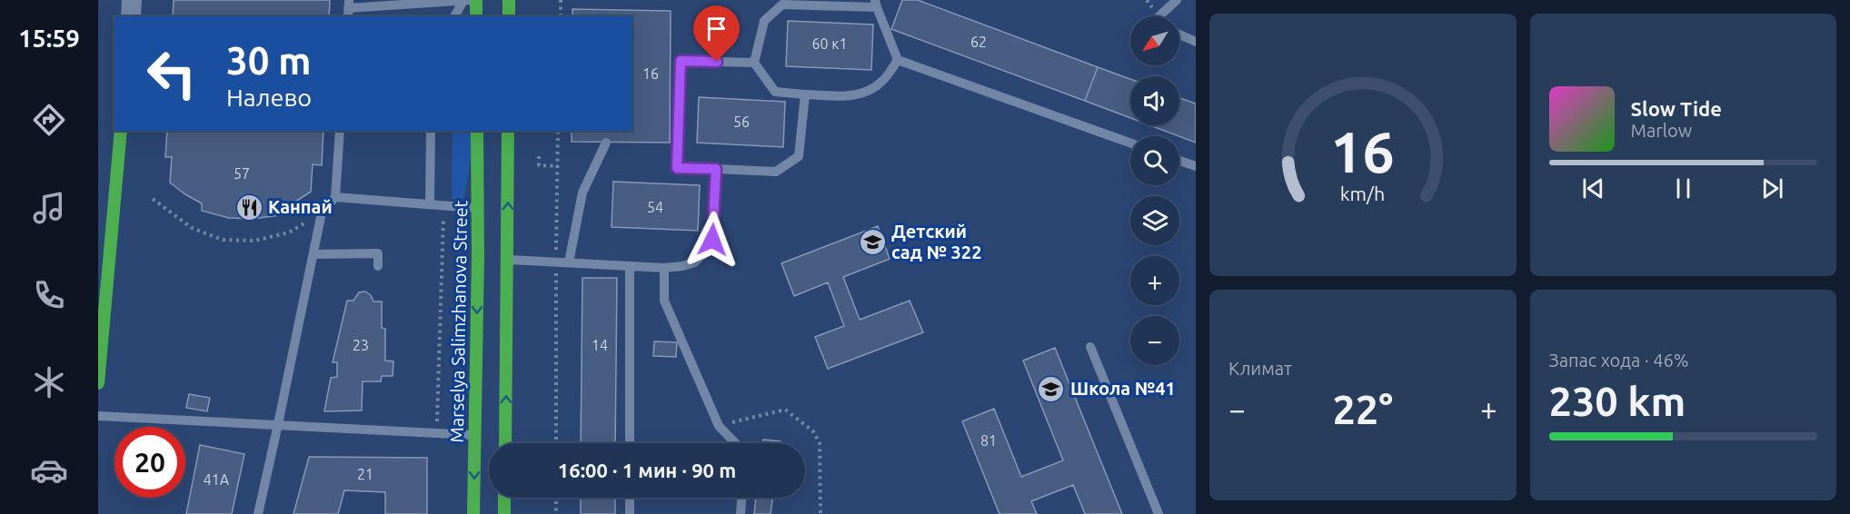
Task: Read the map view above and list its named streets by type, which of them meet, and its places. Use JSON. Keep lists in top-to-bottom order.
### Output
{
  "streets": {
    "main road": ["Marselya Salimzhanova Street"]
  },
  "places": {
    "restaurant": ["Канпай"],
    "school or university": ["Детский сад № 322", "Школа №41"]
  },
  "house_numbers": [
    "62",
    "60 к1",
    "16",
    "56",
    "57",
    "54",
    "23",
    "14",
    "81",
    "21",
    "41А"
  ],
  "north": "bottom left",
  "page": {
    "tabs": "15:59",
    "map_buttons": ["+", "−"],
    "turn": ["30 m", "Налево"],
    "song": ["Slow Tide", "Marlow"],
    "tile": [
      "Климат",
      ["Запас хода · 46%", "230 km"]
    ],
    "heat": ["−", "22°", "+"],
    "limit": "20",
    "trip": "16:00 · 1 мин · 90 m",
    "gauge": ["16", "km/h"]
  }
}
